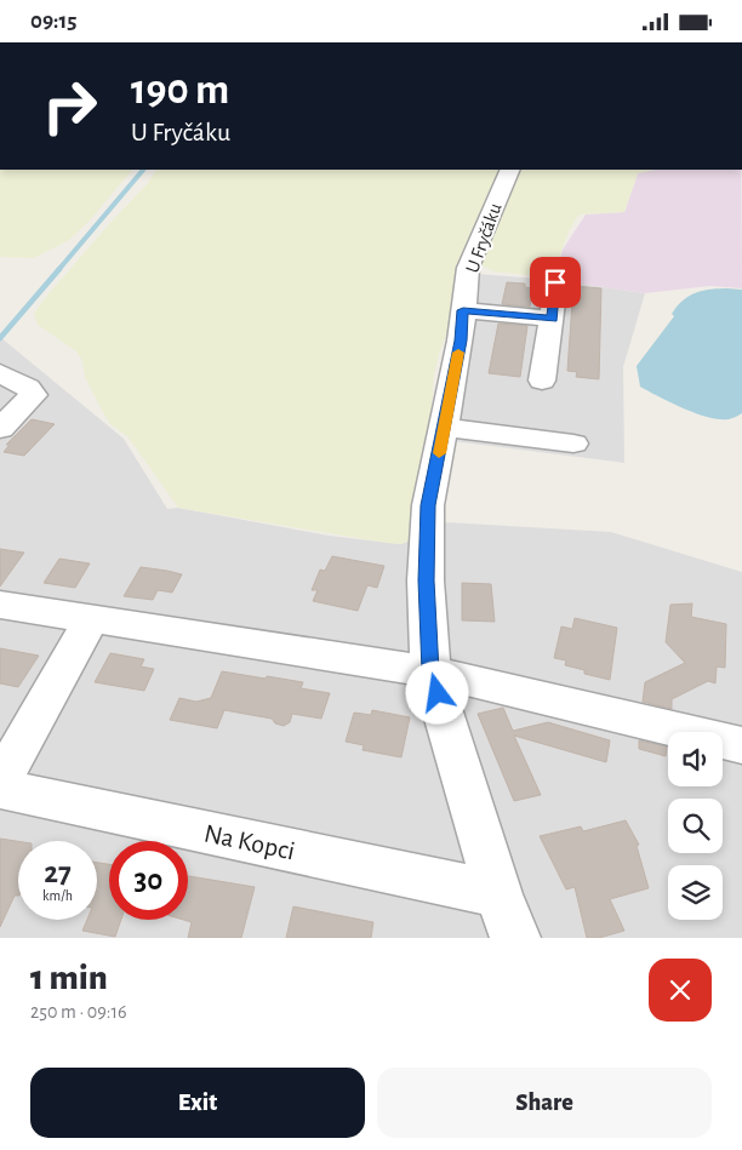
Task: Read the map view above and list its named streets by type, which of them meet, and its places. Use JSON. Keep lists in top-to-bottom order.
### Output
{
  "streets": {
    "street": ["U Fryčáku", "Na Kopci"]
  },
  "page": {
    "status": "09:15",
    "turn": ["190 m", "U Fryčáku"],
    "speed": "27 km/h",
    "limit": "30",
    "heading": ["1 min", "250 m · 09:16"],
    "buttons": ["Exit", "Share"]
  }
}
